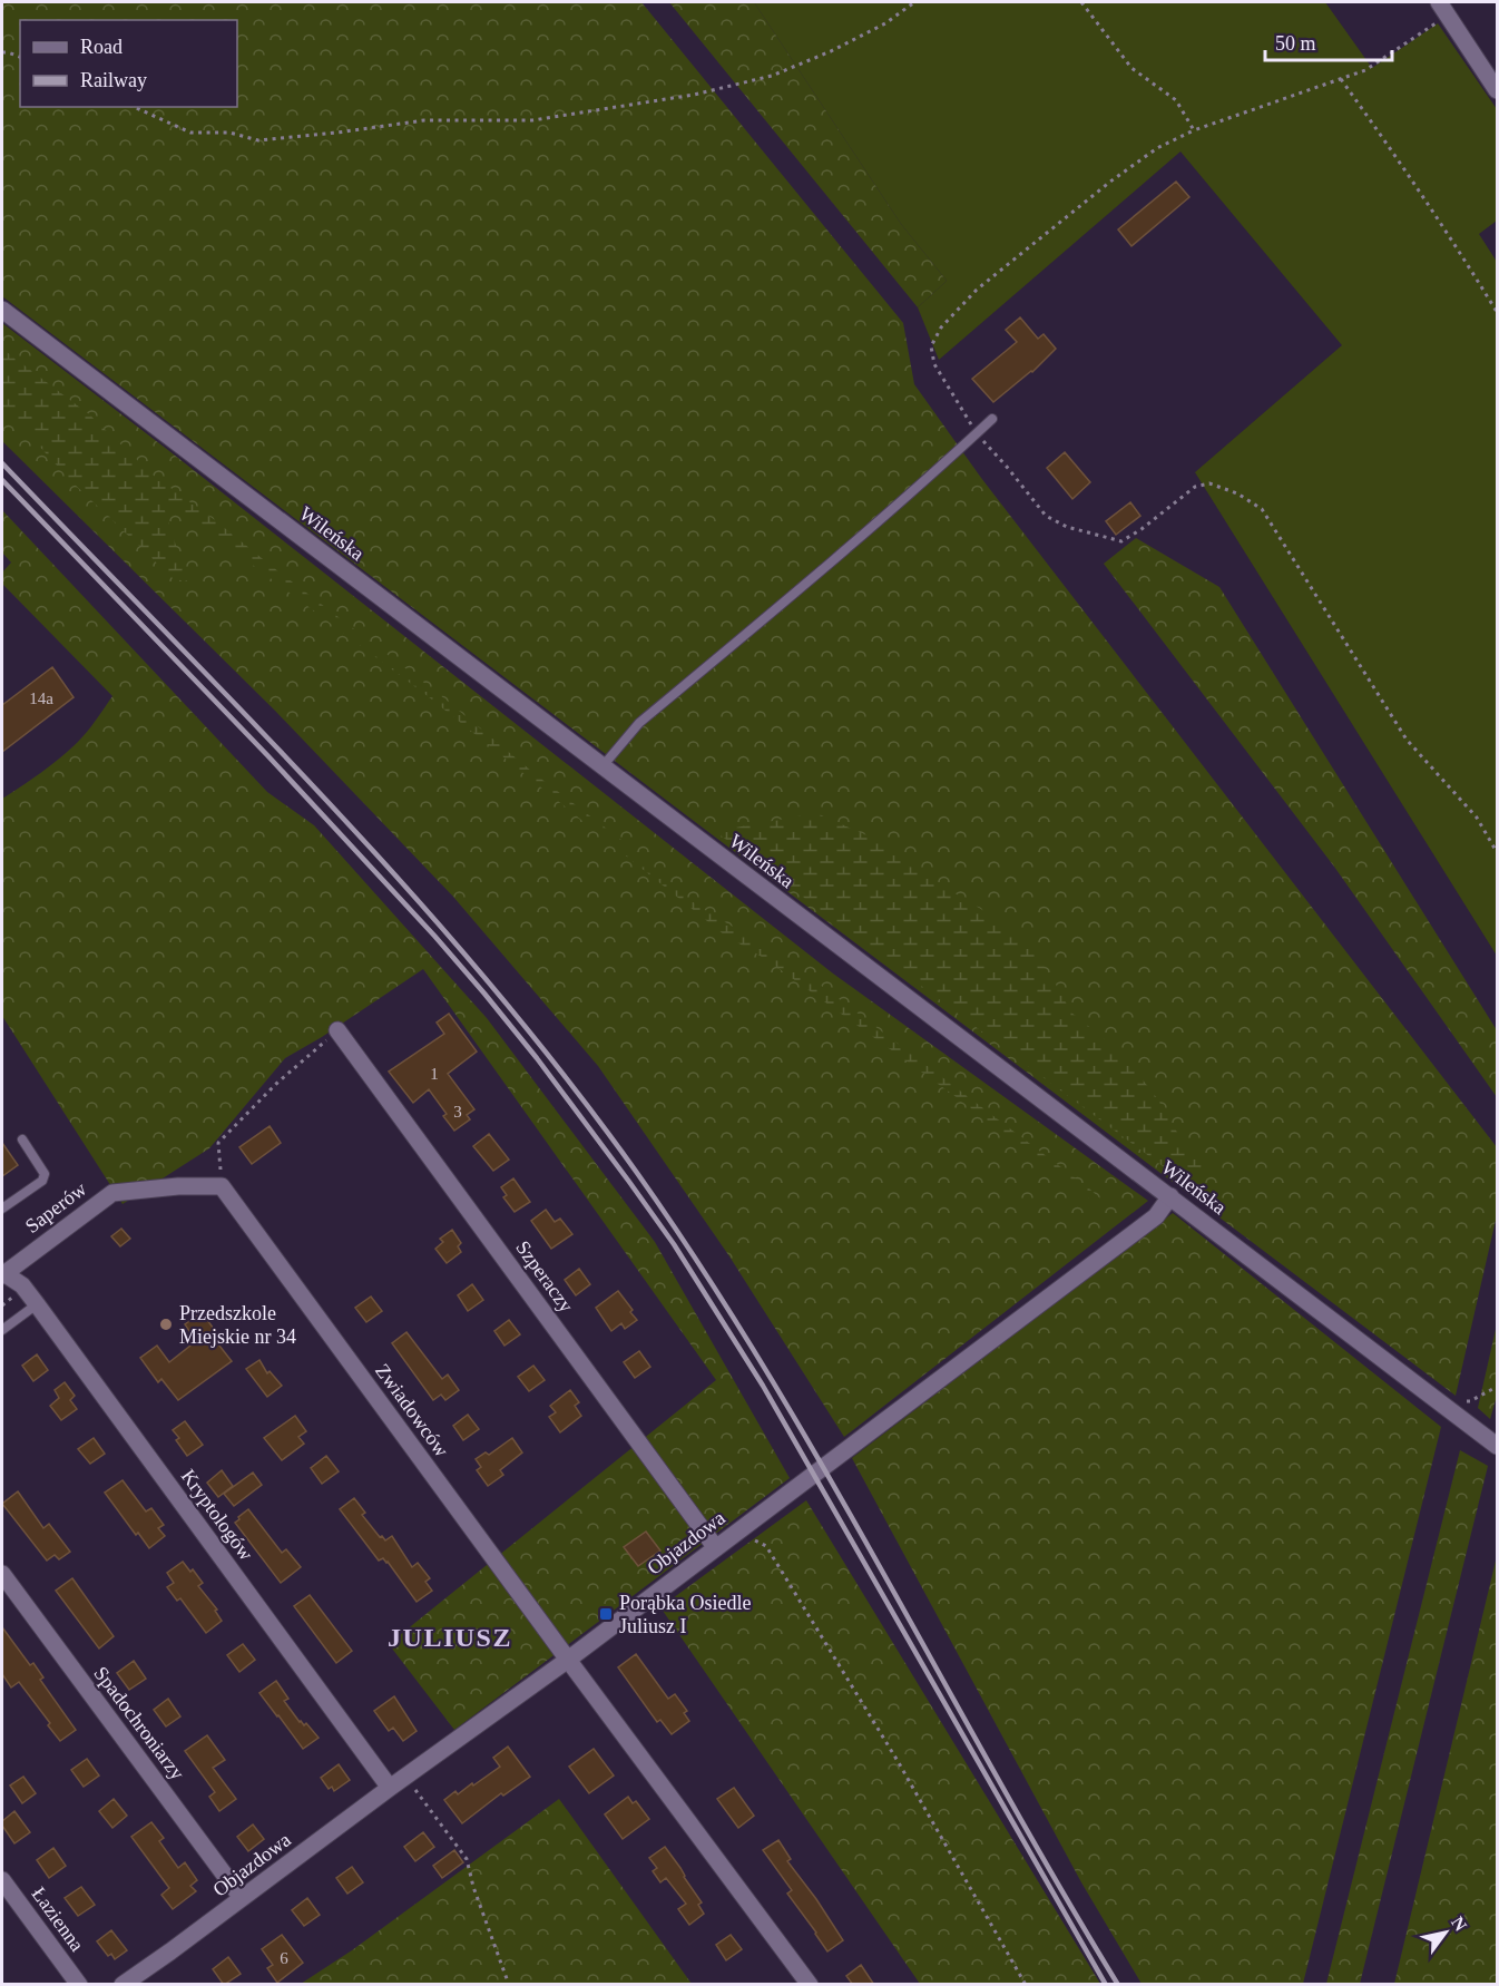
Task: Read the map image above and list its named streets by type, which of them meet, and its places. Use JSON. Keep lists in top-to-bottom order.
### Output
{
  "streets": {
    "street": [
      "Wileńska",
      "Saperów",
      "Szperaczy",
      "Zwiadowców",
      "Kryptologów",
      "Objazdowa",
      "Spadochroniarzy",
      "Łazienna"
    ]
  },
  "crossings": [
    ["Wileńska", "Objazdowa"],
    ["Saperów", "Zwiadowców"],
    ["Saperów", "Kryptologów"],
    ["Szperaczy", "Objazdowa"],
    ["Zwiadowców", "Objazdowa"],
    ["Kryptologów", "Objazdowa"],
    ["Objazdowa", "Spadochroniarzy"]
  ],
  "districts": ["JULIUSZ"],
  "places": {
    "other": ["Przedszkole Miejskie nr 34"],
    "transit": ["Porąbka Osiedle Juliusz I"]
  },
  "house_numbers": [
    "14a",
    "1",
    "3",
    "6"
  ],
  "legend": ["Road", "Railway"],
  "scale_bar": "50 m",
  "north": "top right"
}
